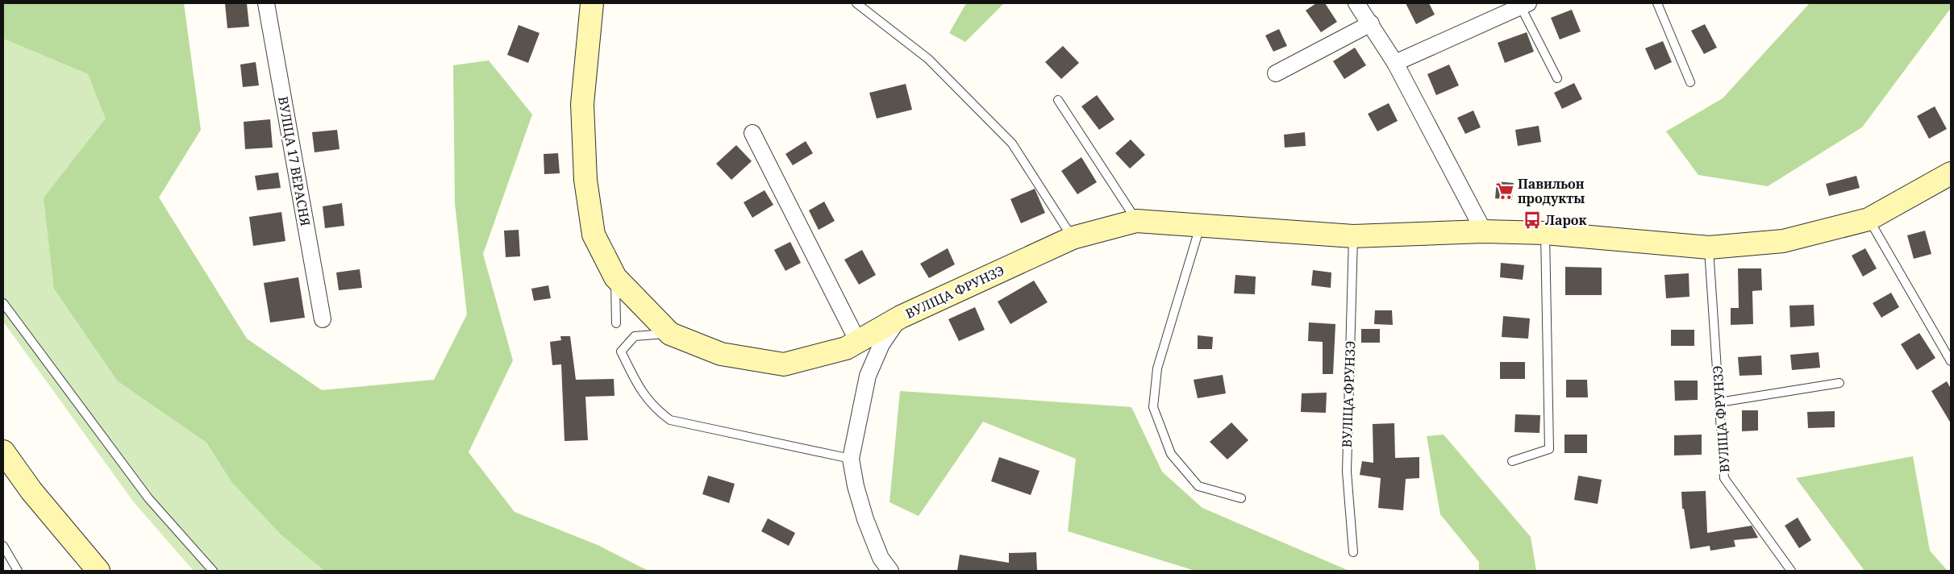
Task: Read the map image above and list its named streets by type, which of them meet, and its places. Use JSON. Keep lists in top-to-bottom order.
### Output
{
  "streets": {
    "street": ["ВУЛІЦА 17 ВЕРАСНЯ", "ВУЛІЦА ФРУНЗЭ"]
  },
  "places": {
    "supermarket": ["Павильон продукты"],
    "bus stop": ["Ларок"]
  }
}
